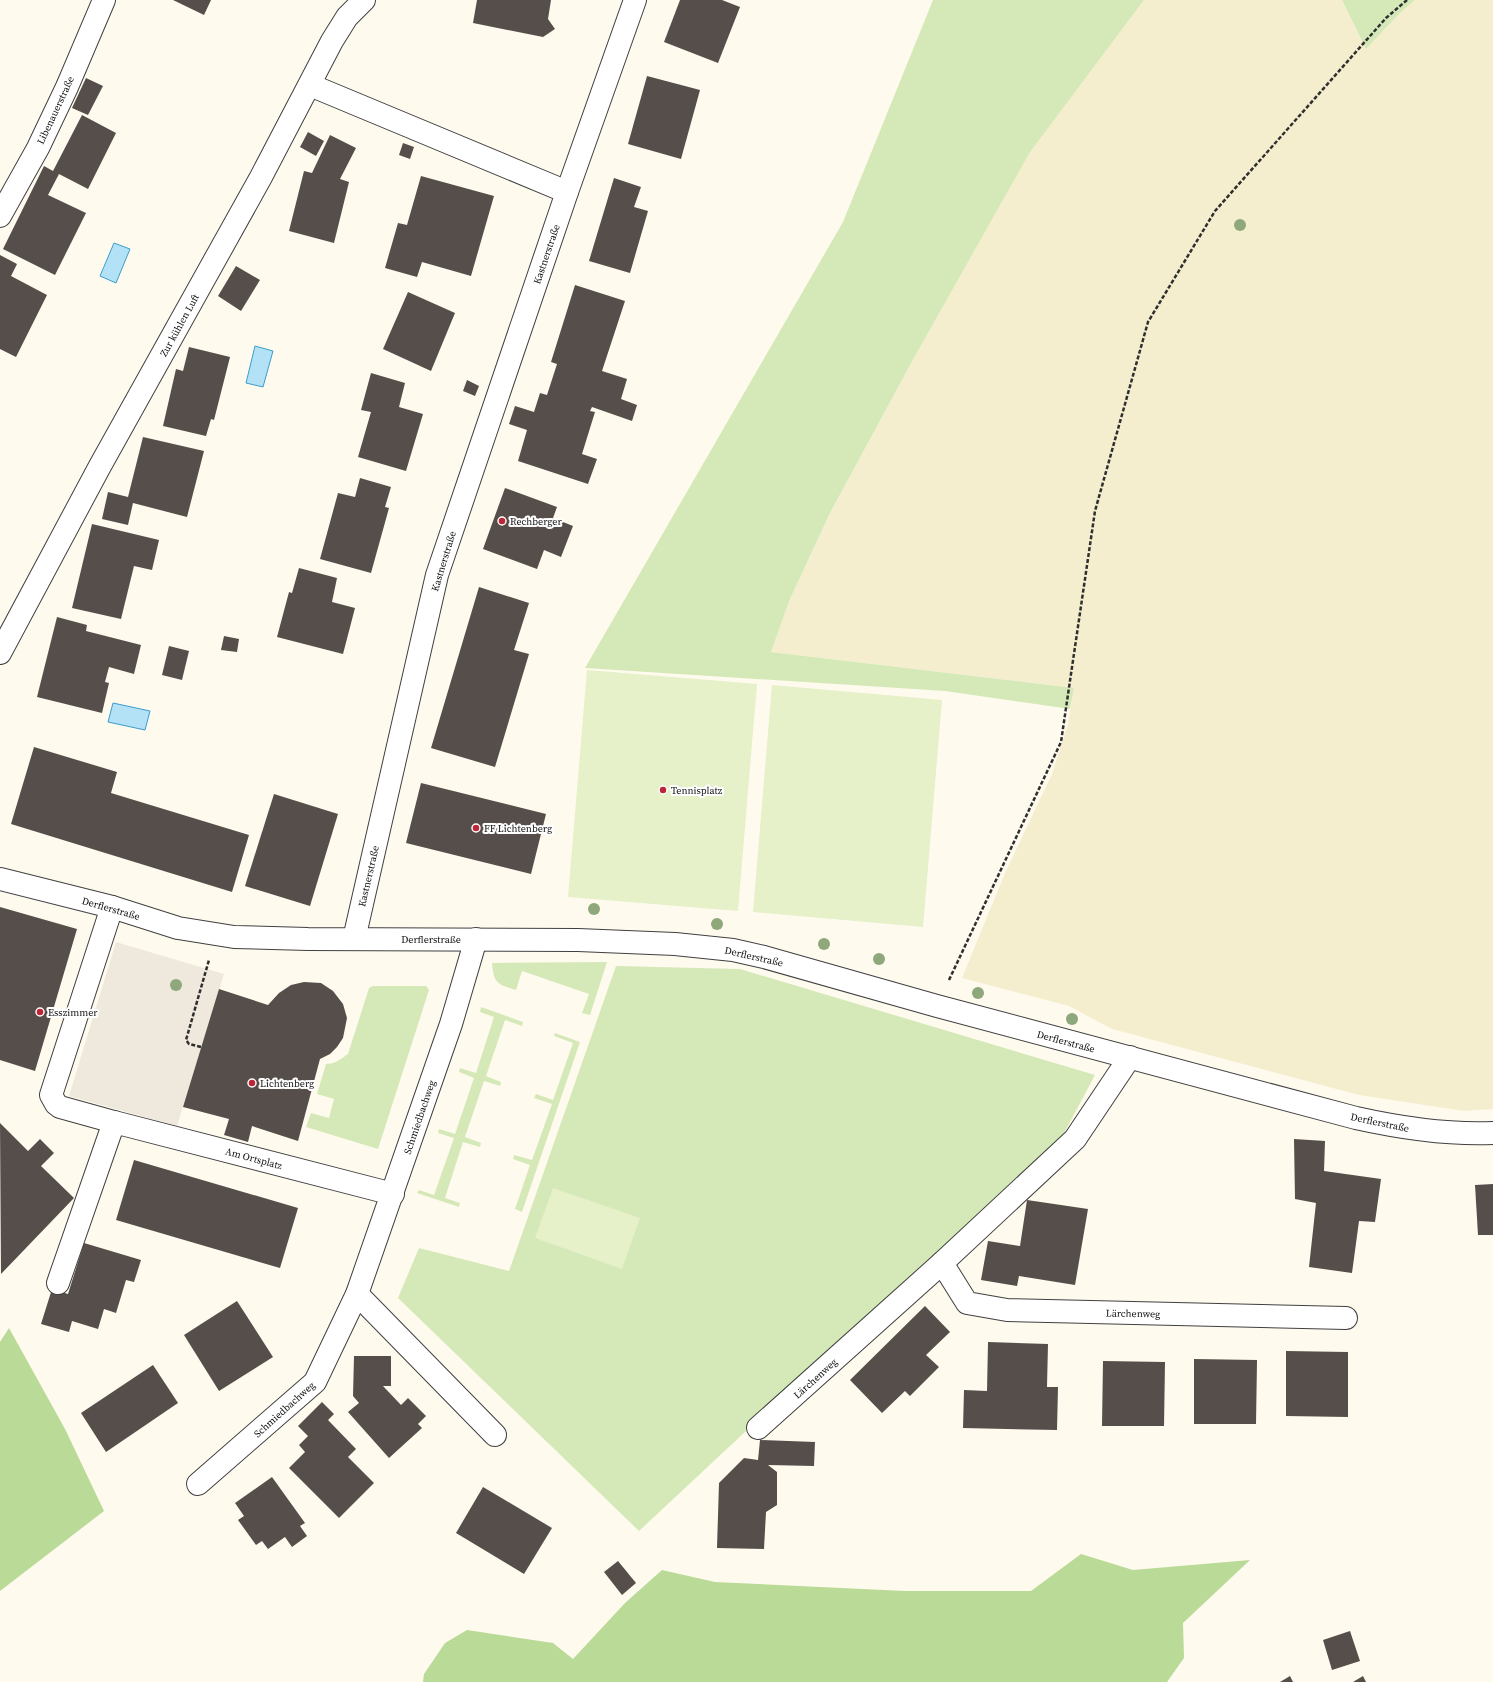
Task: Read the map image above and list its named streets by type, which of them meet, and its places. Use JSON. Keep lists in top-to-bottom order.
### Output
{
  "streets": {
    "street": [
      "Libenauerstraße",
      "Kastnerstraße",
      "Zur kühlen Luft",
      "Derflerstraße",
      "Schmiedbachweg",
      "Am Ortsplatz",
      "Lärchenweg"
    ]
  },
  "crossings": [
    ["Kastnerstraße", "Derflerstraße"],
    ["Derflerstraße", "Schmiedbachweg"],
    ["Derflerstraße", "Am Ortsplatz"],
    ["Derflerstraße", "Lärchenweg"],
    ["Schmiedbachweg", "Am Ortsplatz"]
  ],
  "places": [
    "Rechberger",
    "Tennisplatz",
    "FF Lichtenberg",
    "Esszimmer",
    "Lichtenberg"
  ]
}
